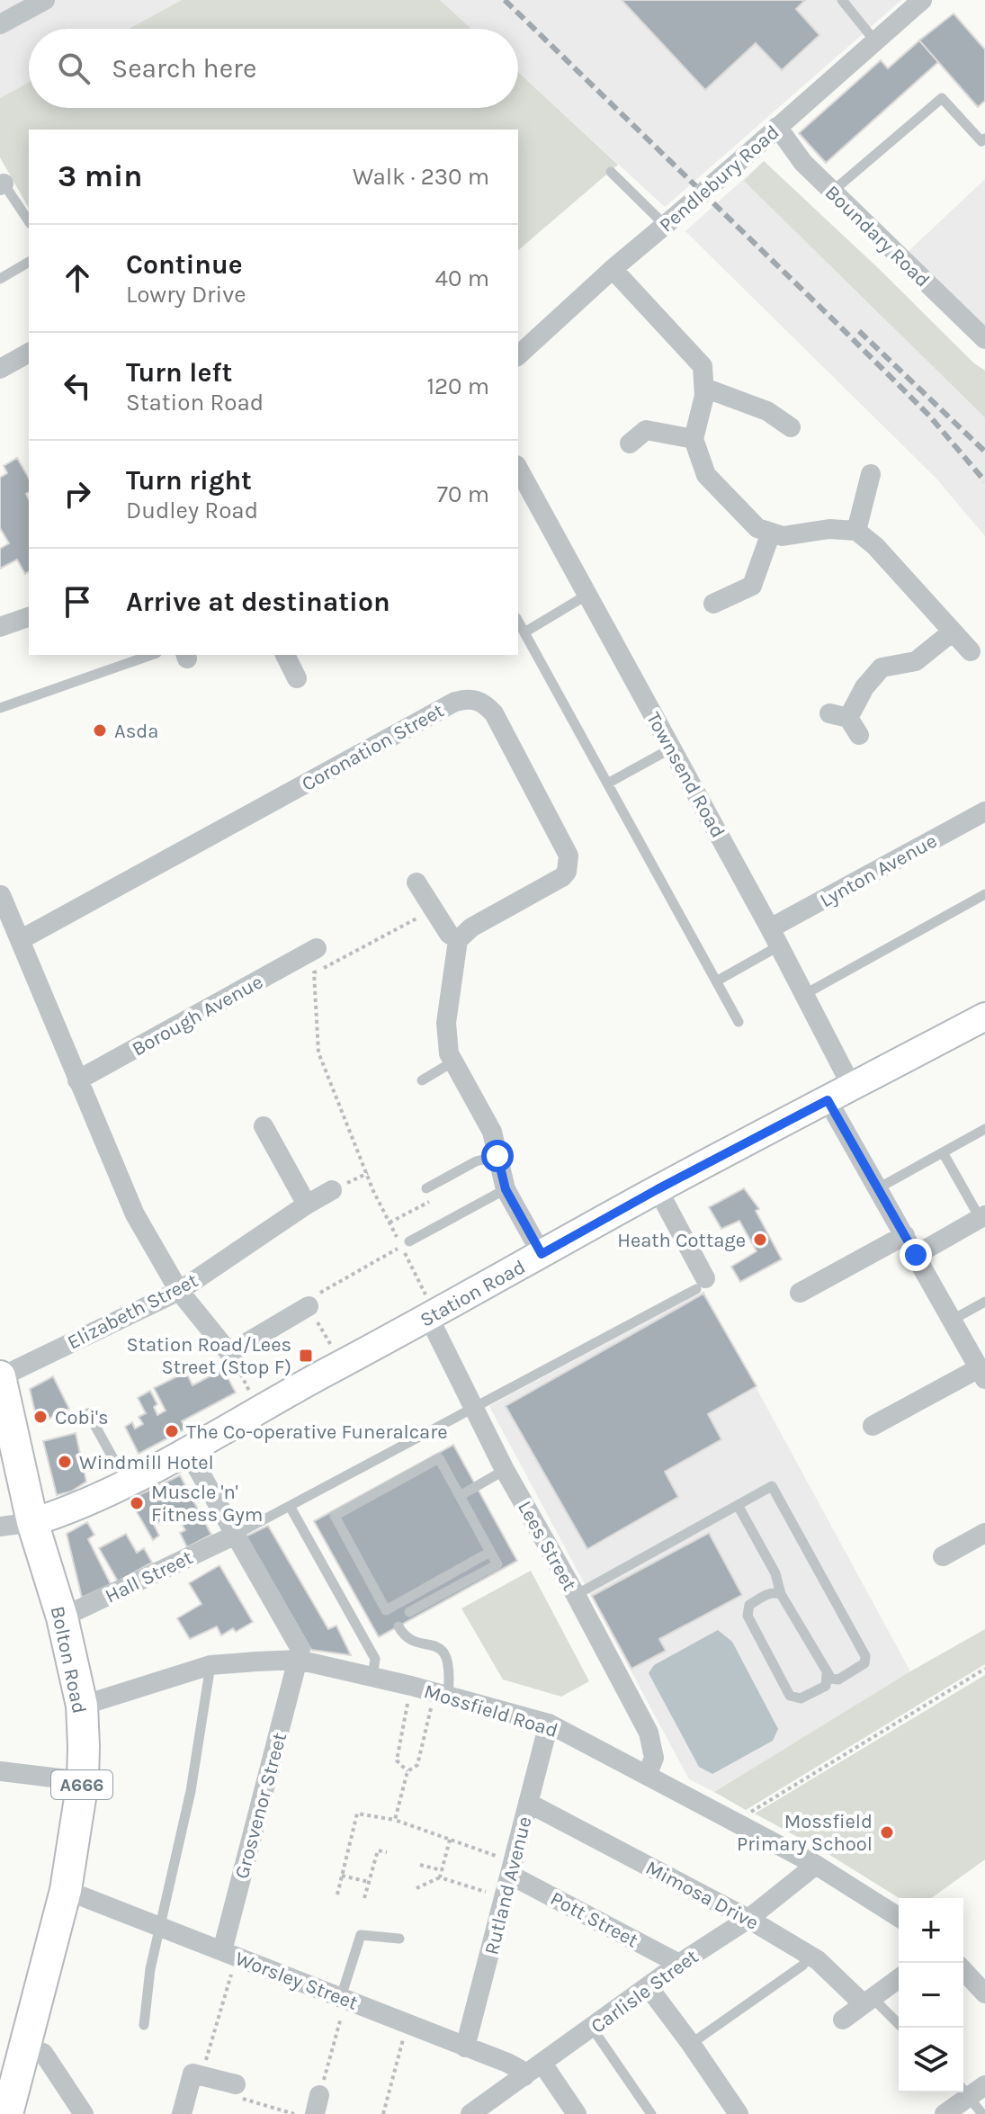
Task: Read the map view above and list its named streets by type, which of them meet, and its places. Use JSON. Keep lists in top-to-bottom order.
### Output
{
  "streets": {
    "main road": ["Station Road", "Bolton Road", "A666"],
    "street": [
      "Pendlebury Road",
      "Boundary Road",
      "Coronation Street",
      "Townsend Road",
      "Lynton Avenue",
      "Borough Avenue",
      "Elizabeth Street",
      "Lees Street",
      "Hall Street",
      "Mossfield Road",
      "Grosvenor Street",
      "Rutland Avenue",
      "Mimosa Drive",
      "Pott Street",
      "Worsley Street",
      "Carlisle Street"
    ]
  },
  "crossings": [
    ["Pendlebury Road", "Boundary Road"],
    ["Townsend Road", "Lynton Avenue"],
    ["Townsend Road", "Station Road"],
    ["Station Road", "Lees Street"],
    ["Station Road", "Bolton Road"],
    ["Elizabeth Street", "Bolton Road"],
    ["Lees Street", "Mossfield Road"],
    ["Hall Street", "Bolton Road"],
    ["Bolton Road", "Mossfield Road"],
    ["Bolton Road", "Worsley Street"],
    ["Mossfield Road", "Grosvenor Street"],
    ["Mossfield Road", "Rutland Avenue"],
    ["Mossfield Road", "Carlisle Street"],
    ["Grosvenor Street", "Worsley Street"],
    ["Rutland Avenue", "Mimosa Drive"],
    ["Rutland Avenue", "Pott Street"],
    ["Rutland Avenue", "Worsley Street"],
    ["Mimosa Drive", "Carlisle Street"],
    ["Pott Street", "Carlisle Street"],
    ["Worsley Street", "Carlisle Street"]
  ],
  "places": {
    "other": [
      "Asda",
      "Heath Cottage",
      "Cobi's",
      "The Co-operative Funeralcare",
      "Windmill Hotel",
      "Muscle 'n' Fitness Gym",
      "Mossfield Primary School"
    ],
    "transit": ["Station Road/Lees Street (Stop F)"]
  },
  "page": {
    "search": "Search here",
    "heading": ["3 min", "Walk · 230 m"],
    "list": [
      ["Continue", "Lowry Drive", "40 m"],
      ["Turn left", "Station Road", "120 m"],
      ["Turn right", "Dudley Road", "70 m"],
      "Arrive at destination"
    ],
    "map_buttons": ["+", "−"]
  }
}
